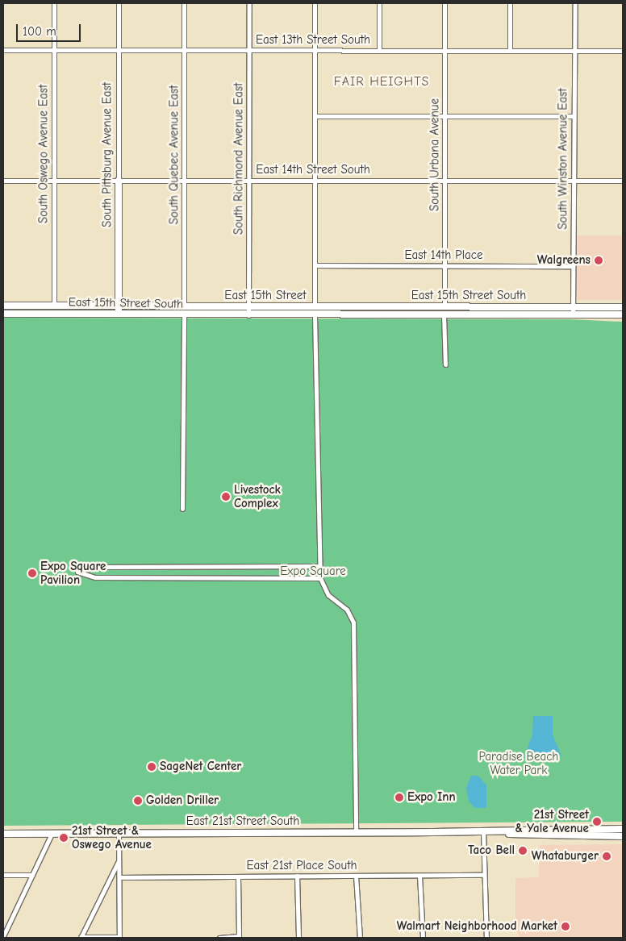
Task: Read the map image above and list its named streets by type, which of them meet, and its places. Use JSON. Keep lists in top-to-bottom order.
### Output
{
  "streets": {
    "main road": [
      "South Pittsburg Avenue East",
      "East 15th Street",
      "East 15th Street South",
      "East 21st Street South"
    ],
    "street": [
      "East 13th Street South",
      "South Oswego Avenue East",
      "South Quebec Avenue East",
      "South Urbana Avenue",
      "South Richmond Avenue East",
      "South Winston Avenue East",
      "East 14th Street South",
      "East 14th Place",
      "East 21st Place South"
    ]
  },
  "crossings": [
    ["East 13th Street South", "South Oswego Avenue East"],
    ["East 13th Street South", "South Pittsburg Avenue East"],
    ["East 13th Street South", "South Quebec Avenue East"],
    ["East 13th Street South", "South Urbana Avenue"],
    ["East 13th Street South", "South Richmond Avenue East"],
    ["East 13th Street South", "South Winston Avenue East"],
    ["South Oswego Avenue East", "East 14th Street South"],
    ["South Oswego Avenue East", "East 15th Street South"],
    ["South Pittsburg Avenue East", "East 14th Street South"],
    ["South Pittsburg Avenue East", "East 15th Street South"],
    ["South Quebec Avenue East", "East 14th Street South"],
    ["South Quebec Avenue East", "East 15th Street South"],
    ["South Urbana Avenue", "East 14th Street South"],
    ["South Urbana Avenue", "East 14th Place"],
    ["South Urbana Avenue", "East 15th Street South"],
    ["South Richmond Avenue East", "East 14th Street South"],
    ["South Richmond Avenue East", "East 15th Street"],
    ["South Richmond Avenue East", "East 15th Street South"],
    ["South Winston Avenue East", "East 14th Street South"],
    ["South Winston Avenue East", "East 14th Place"],
    ["South Winston Avenue East", "East 15th Street South"],
    ["East 15th Street", "East 15th Street South"]
  ],
  "districts": ["FAIR HEIGHTS"],
  "parks": ["Expo Square", "Paradise Beach Water Park"],
  "places": [
    "Walgreens",
    "Livestock Complex",
    "Expo Square Pavilion",
    "SageNet Center",
    "Expo Inn",
    "Golden Driller",
    "21st Street & Yale Avenue",
    "21st Street & Oswego Avenue",
    "Taco Bell",
    "Whataburger",
    "Walmart Neighborhood Market"
  ],
  "scale_bar": "100 m"
}
